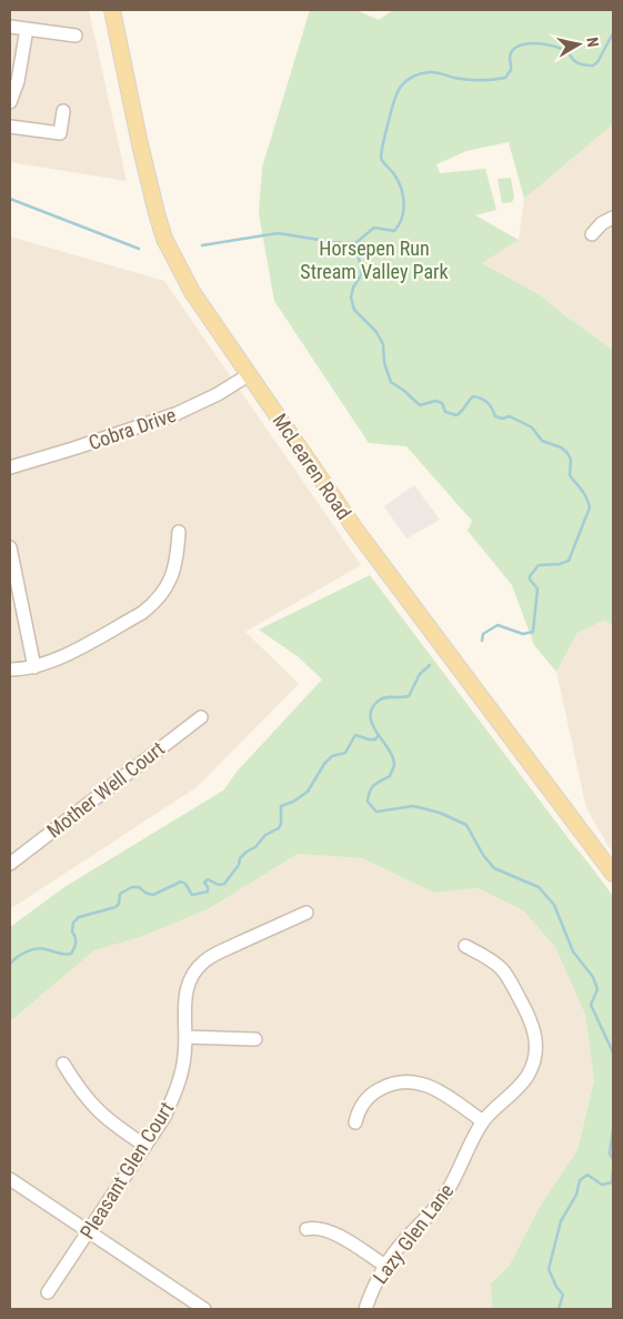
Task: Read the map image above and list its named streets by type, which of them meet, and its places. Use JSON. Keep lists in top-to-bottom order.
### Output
{
  "streets": {
    "main road": ["McLearen Road"],
    "street": [
      "Cobra Drive",
      "Mother Well Court",
      "Pleasant Glen Court",
      "Lazy Glen Lane"
    ]
  },
  "crossings": [
    ["Cobra Drive", "McLearen Road"]
  ],
  "parks": ["Horsepen Run Stream Valley Park"],
  "north": "right"
}
